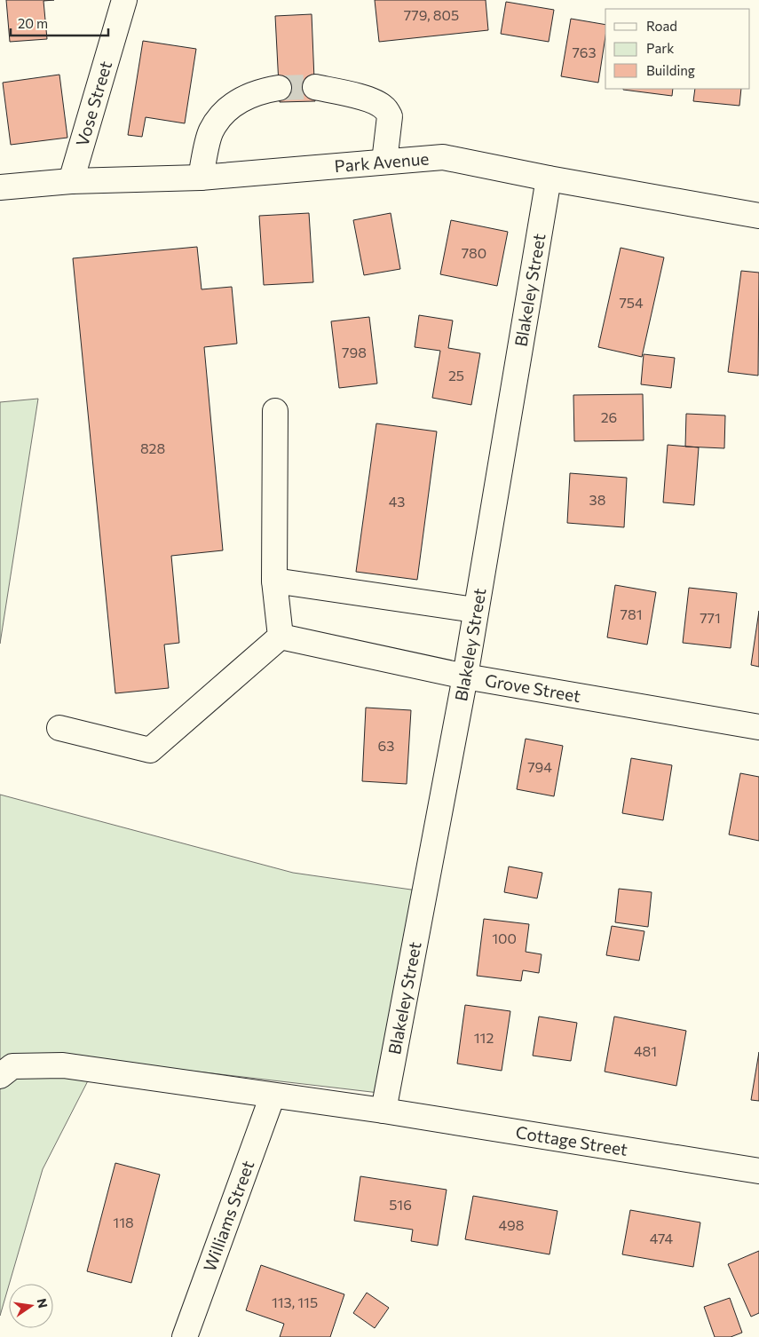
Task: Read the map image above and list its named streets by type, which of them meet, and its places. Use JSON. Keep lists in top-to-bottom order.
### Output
{
  "streets": {
    "street": [
      "Vose Street",
      "Park Avenue",
      "Blakeley Street",
      "Grove Street",
      "Cottage Street",
      "Williams Street"
    ]
  },
  "crossings": [
    ["Vose Street", "Park Avenue"],
    ["Park Avenue", "Blakeley Street"],
    ["Blakeley Street", "Grove Street"],
    ["Blakeley Street", "Cottage Street"],
    ["Cottage Street", "Williams Street"]
  ],
  "house_numbers": [
    "779, 805",
    "763",
    "780",
    "754",
    "798",
    "25",
    "26",
    "828",
    "38",
    "43",
    "781",
    "771",
    "63",
    "794",
    "100",
    "112",
    "481",
    "516",
    "118",
    "498",
    "474",
    "113, 115"
  ],
  "legend": ["Road", "Park", "Building"],
  "scale_bar": "20 m",
  "north": "right"
}
